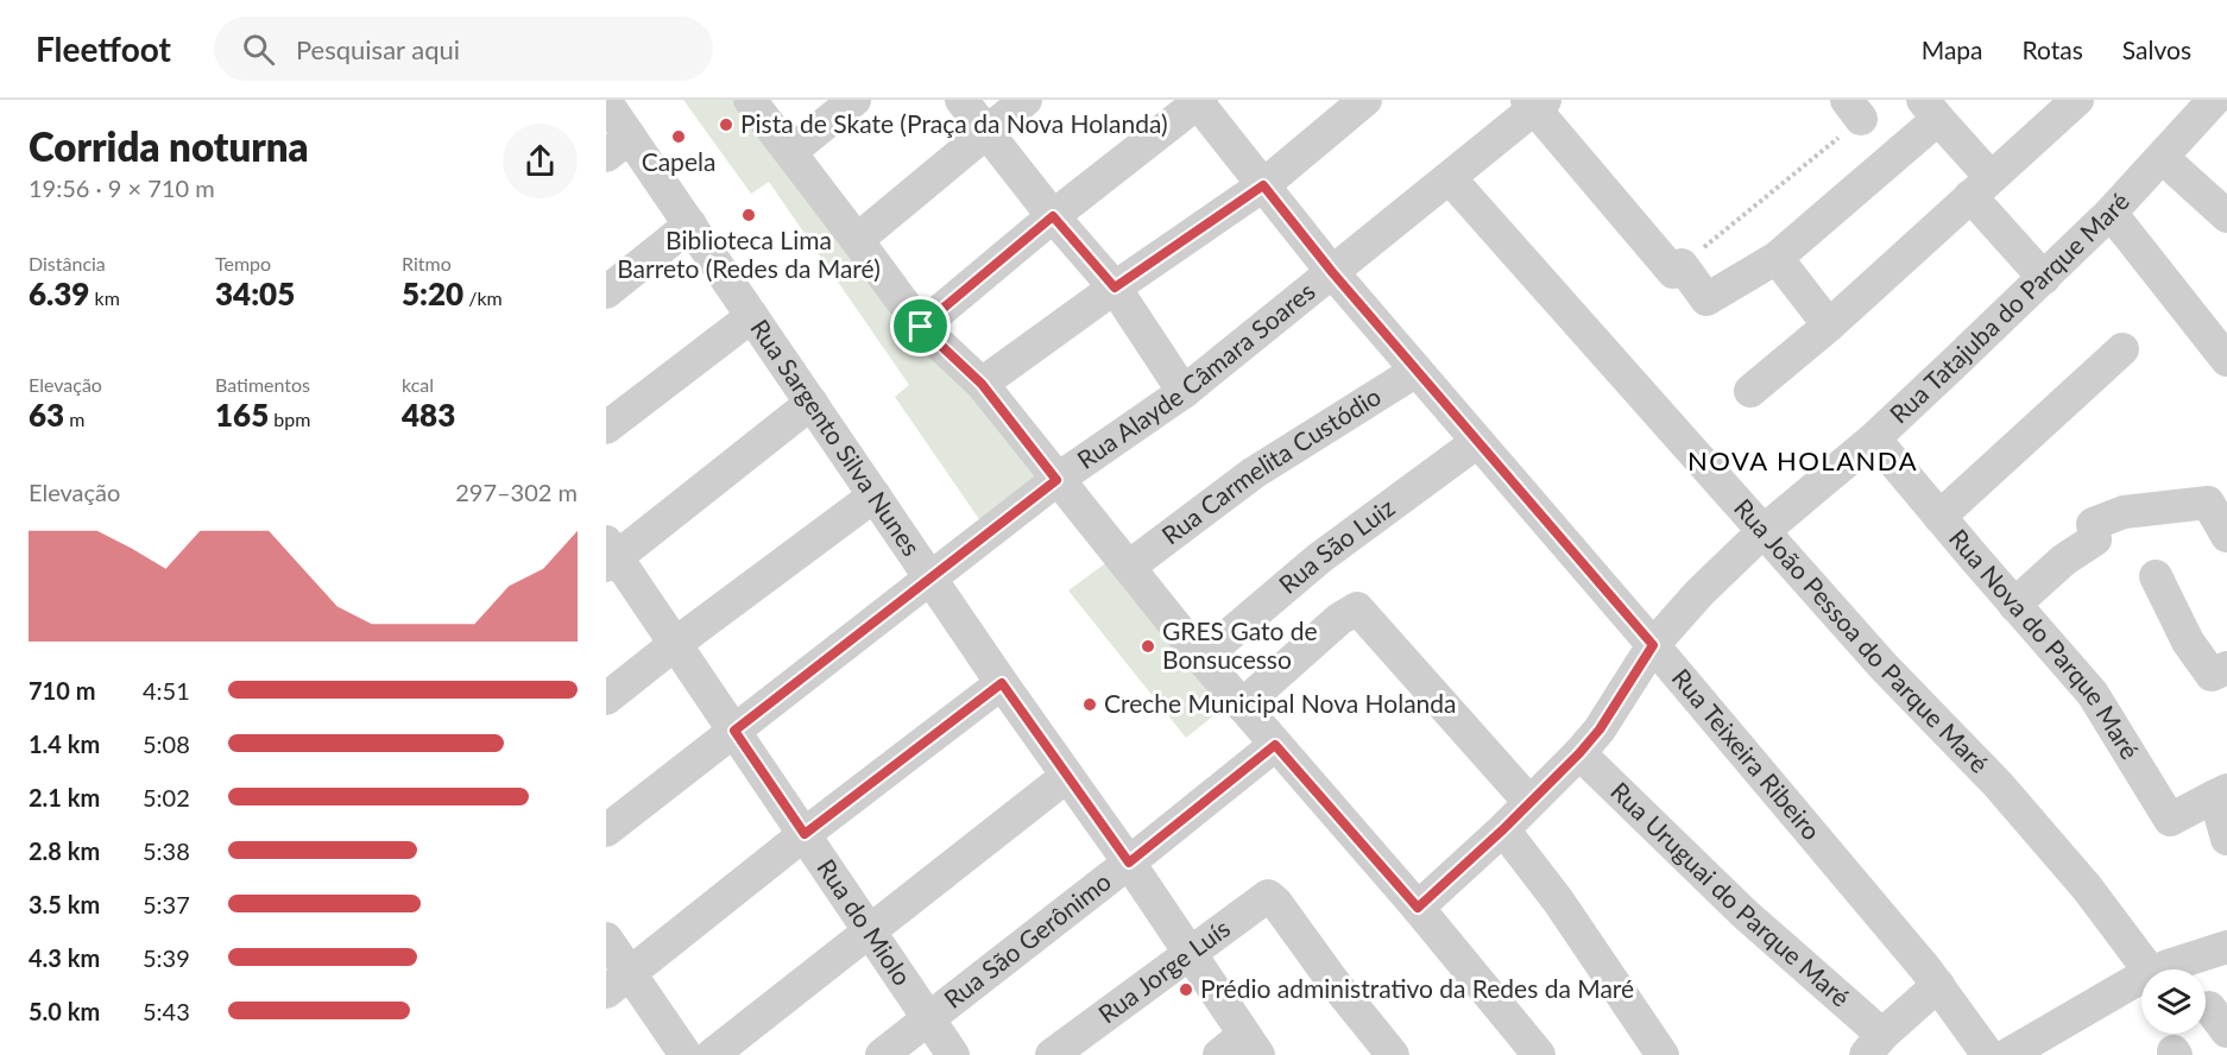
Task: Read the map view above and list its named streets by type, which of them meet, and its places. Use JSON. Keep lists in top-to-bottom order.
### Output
{
  "streets": {
    "street": [
      "Rua Tatajuba do Parque Maré",
      "Rua Alayde Câmara Soares",
      "Rua Sargento Silva Nunes",
      "Rua Carmelita Custódio",
      "Rua São Luiz",
      "Rua João Pessoa do Parque Maré",
      "Rua Nova do Parque Maré",
      "Rua Teixeira Ribeiro",
      "Rua Uruguai do Parque Maré",
      "Rua do Miolo",
      "Rua São Gerônimo",
      "Rua Jorge Luís"
    ]
  },
  "crossings": [
    ["Rua Tatajuba do Parque Maré", "Rua João Pessoa do Parque Maré"],
    ["Rua Tatajuba do Parque Maré", "Rua Nova do Parque Maré"],
    ["Rua Tatajuba do Parque Maré", "Rua Teixeira Ribeiro"],
    ["Rua Tatajuba do Parque Maré", "Rua Uruguai do Parque Maré"],
    ["Rua Alayde Câmara Soares", "Rua Sargento Silva Nunes"],
    ["Rua Alayde Câmara Soares", "Rua João Pessoa do Parque Maré"],
    ["Rua Alayde Câmara Soares", "Rua Teixeira Ribeiro"],
    ["Rua Alayde Câmara Soares", "Rua do Miolo"],
    ["Rua Sargento Silva Nunes", "Rua São Gerônimo"],
    ["Rua Sargento Silva Nunes", "Rua Jorge Luís"],
    ["Rua Carmelita Custódio", "Rua Teixeira Ribeiro"],
    ["Rua São Luiz", "Rua Teixeira Ribeiro"],
    ["Rua do Miolo", "Rua São Gerônimo"]
  ],
  "districts": ["NOVA HOLANDA"],
  "places": [
    "Pista de Skate (Praça da Nova Holanda)",
    "Capela",
    "Biblioteca Lima Barreto (Redes da Maré)",
    "GRES Gato de Bonsucesso",
    "Creche Municipal Nova Holanda",
    "Prédio administrativo da Redes da Maré"
  ],
  "page": {
    "header": "Fleetfoot",
    "search": "Pesquisar aqui",
    "nav": ["Mapa", "Rotas", "Salvos"],
    "heading": ["Corrida noturna", "19:56 · 9 × 710 m"],
    "stats": [
      ["Distância", "6.39 km"],
      ["Tempo", "34:05"],
      ["Ritmo", "5:20 /km"],
      ["Elevação", "63 m"],
      ["Batimentos", "165 bpm"],
      ["kcal", "483"]
    ],
    "chart": ["Elevação", "297–302 m"],
    "list": [
      {
        "name": "710 m",
        "note": "4:51"
      },
      {
        "name": "1.4 km",
        "note": "5:08"
      },
      {
        "name": "2.1 km",
        "note": "5:02"
      },
      {
        "name": "2.8 km",
        "note": "5:38"
      },
      {
        "name": "3.5 km",
        "note": "5:37"
      },
      {
        "name": "4.3 km",
        "note": "5:39"
      },
      {
        "name": "5.0 km",
        "note": "5:43"
      }
    ]
  }
}
